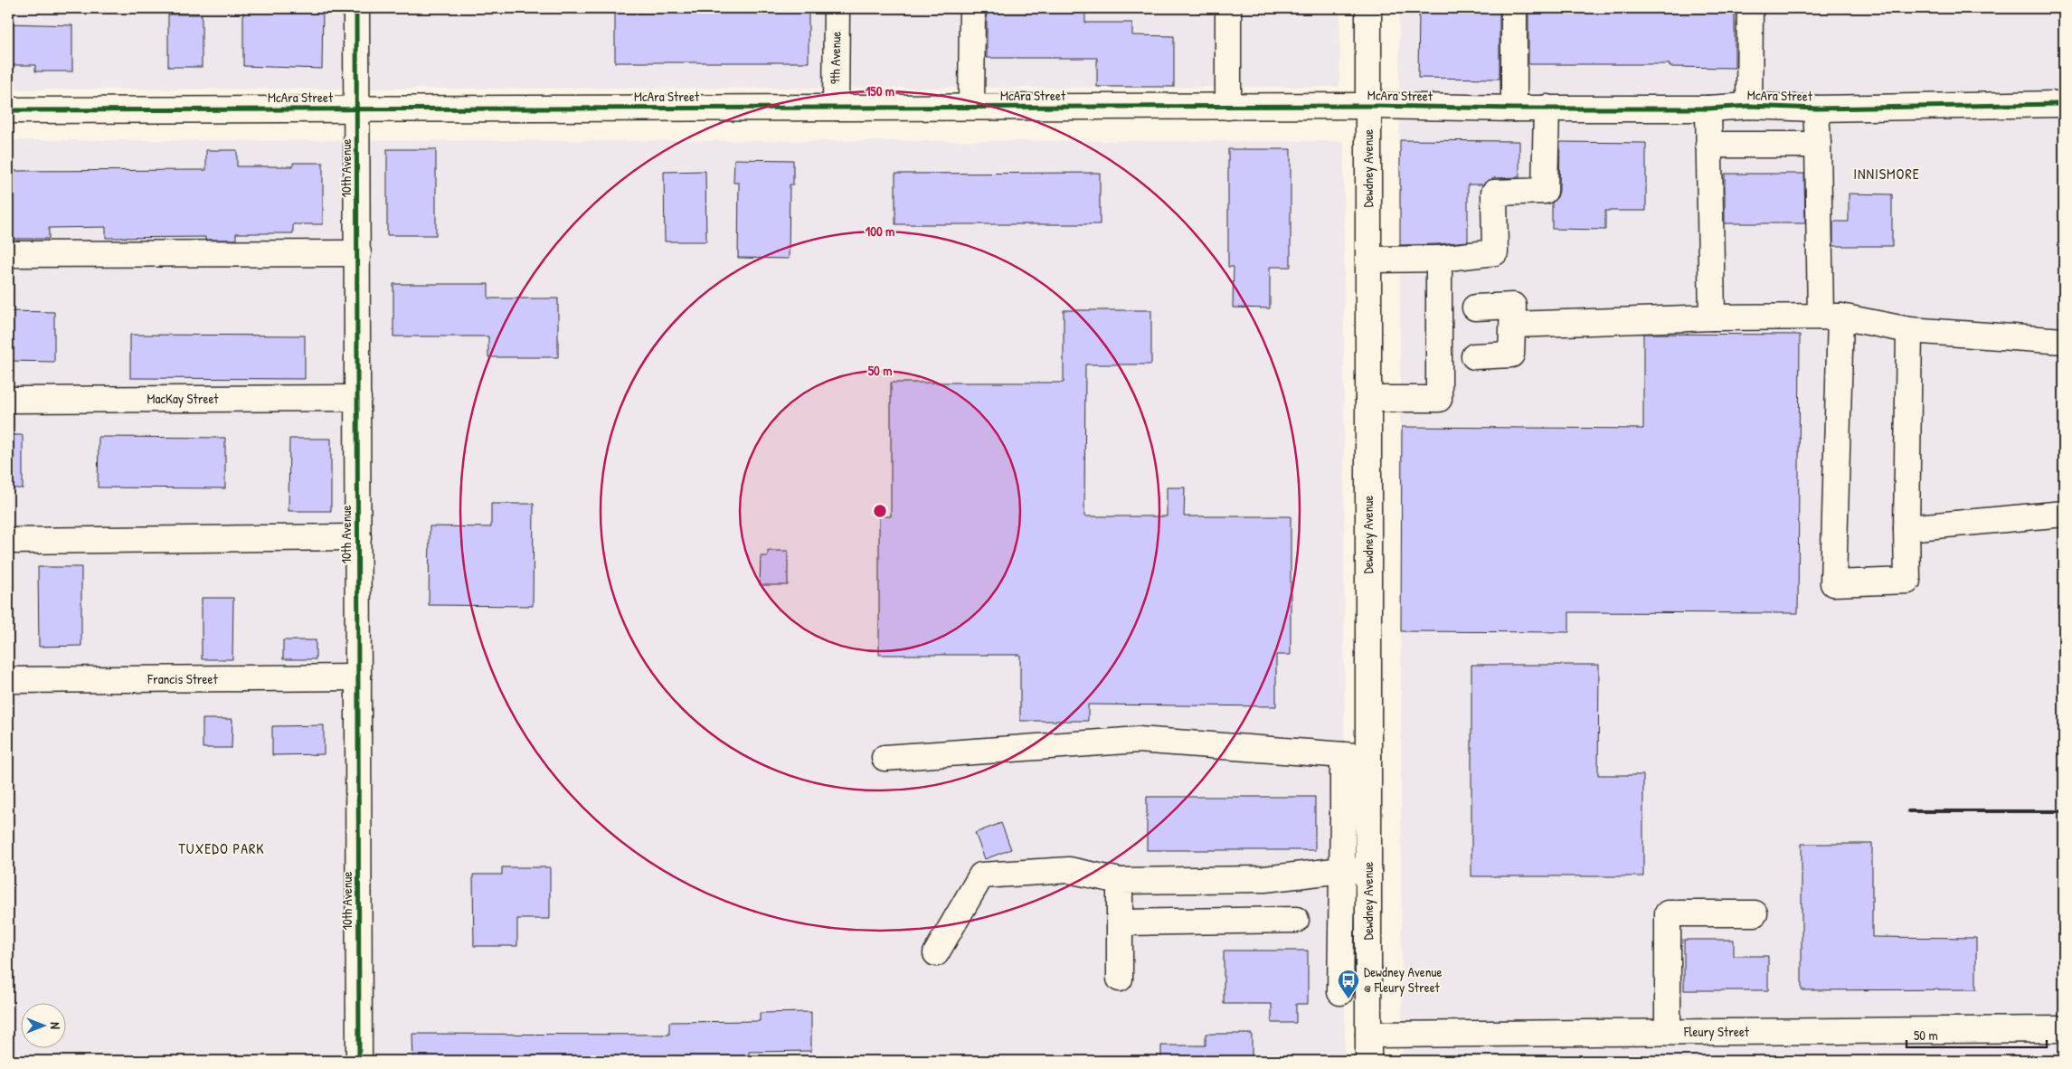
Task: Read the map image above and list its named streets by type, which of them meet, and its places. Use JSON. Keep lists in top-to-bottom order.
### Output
{
  "streets": {
    "street": [
      "9th Avenue",
      "McAra Street",
      "10th Avenue",
      "Dewdney Avenue",
      "MacKay Street",
      "Francis Street",
      "Fleury Street"
    ]
  },
  "crossings": [
    ["9th Avenue", "McAra Street"],
    ["McAra Street", "10th Avenue"],
    ["McAra Street", "Dewdney Avenue"],
    ["10th Avenue", "MacKay Street"],
    ["10th Avenue", "Francis Street"],
    ["Dewdney Avenue", "Fleury Street"]
  ],
  "districts": ["INNISMORE", "TUXEDO PARK"],
  "places": {
    "bus stop": ["Dewdney Avenue @ Fleury Street"]
  },
  "scale_bar": "50 m",
  "north": "right",
  "rings": ["150 m", "100 m", "50 m"]
}
